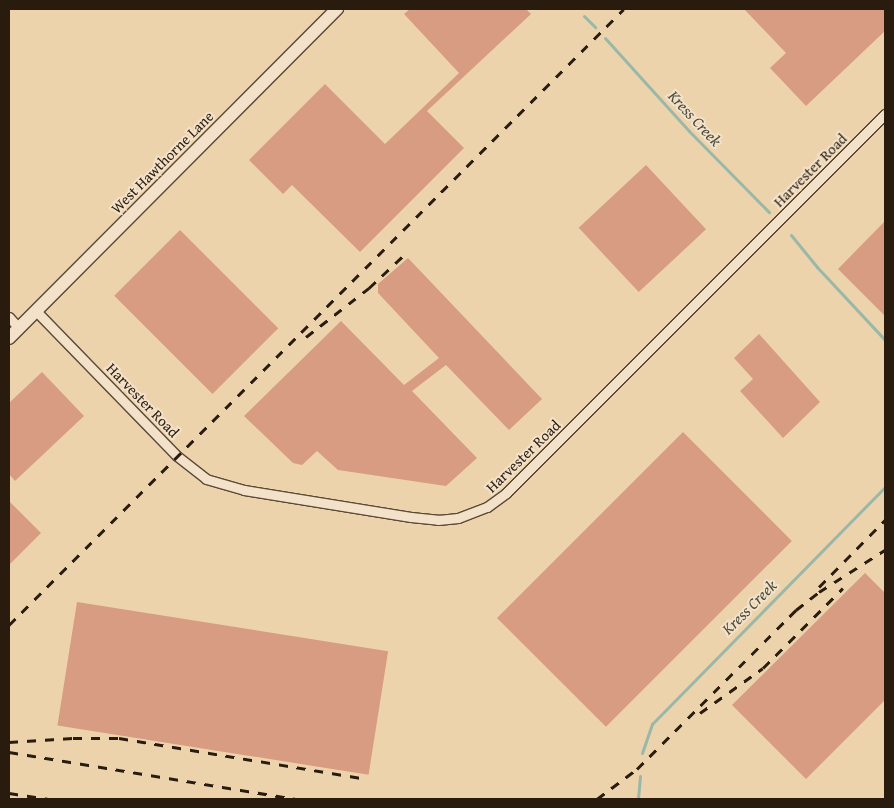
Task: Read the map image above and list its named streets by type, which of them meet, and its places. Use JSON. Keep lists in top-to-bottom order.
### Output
{
  "streets": {
    "street": ["West Hawthorne Lane", "Harvester Road"]
  },
  "crossings": [
    ["West Hawthorne Lane", "Harvester Road"]
  ],
  "water": ["Kress Creek"]
}
